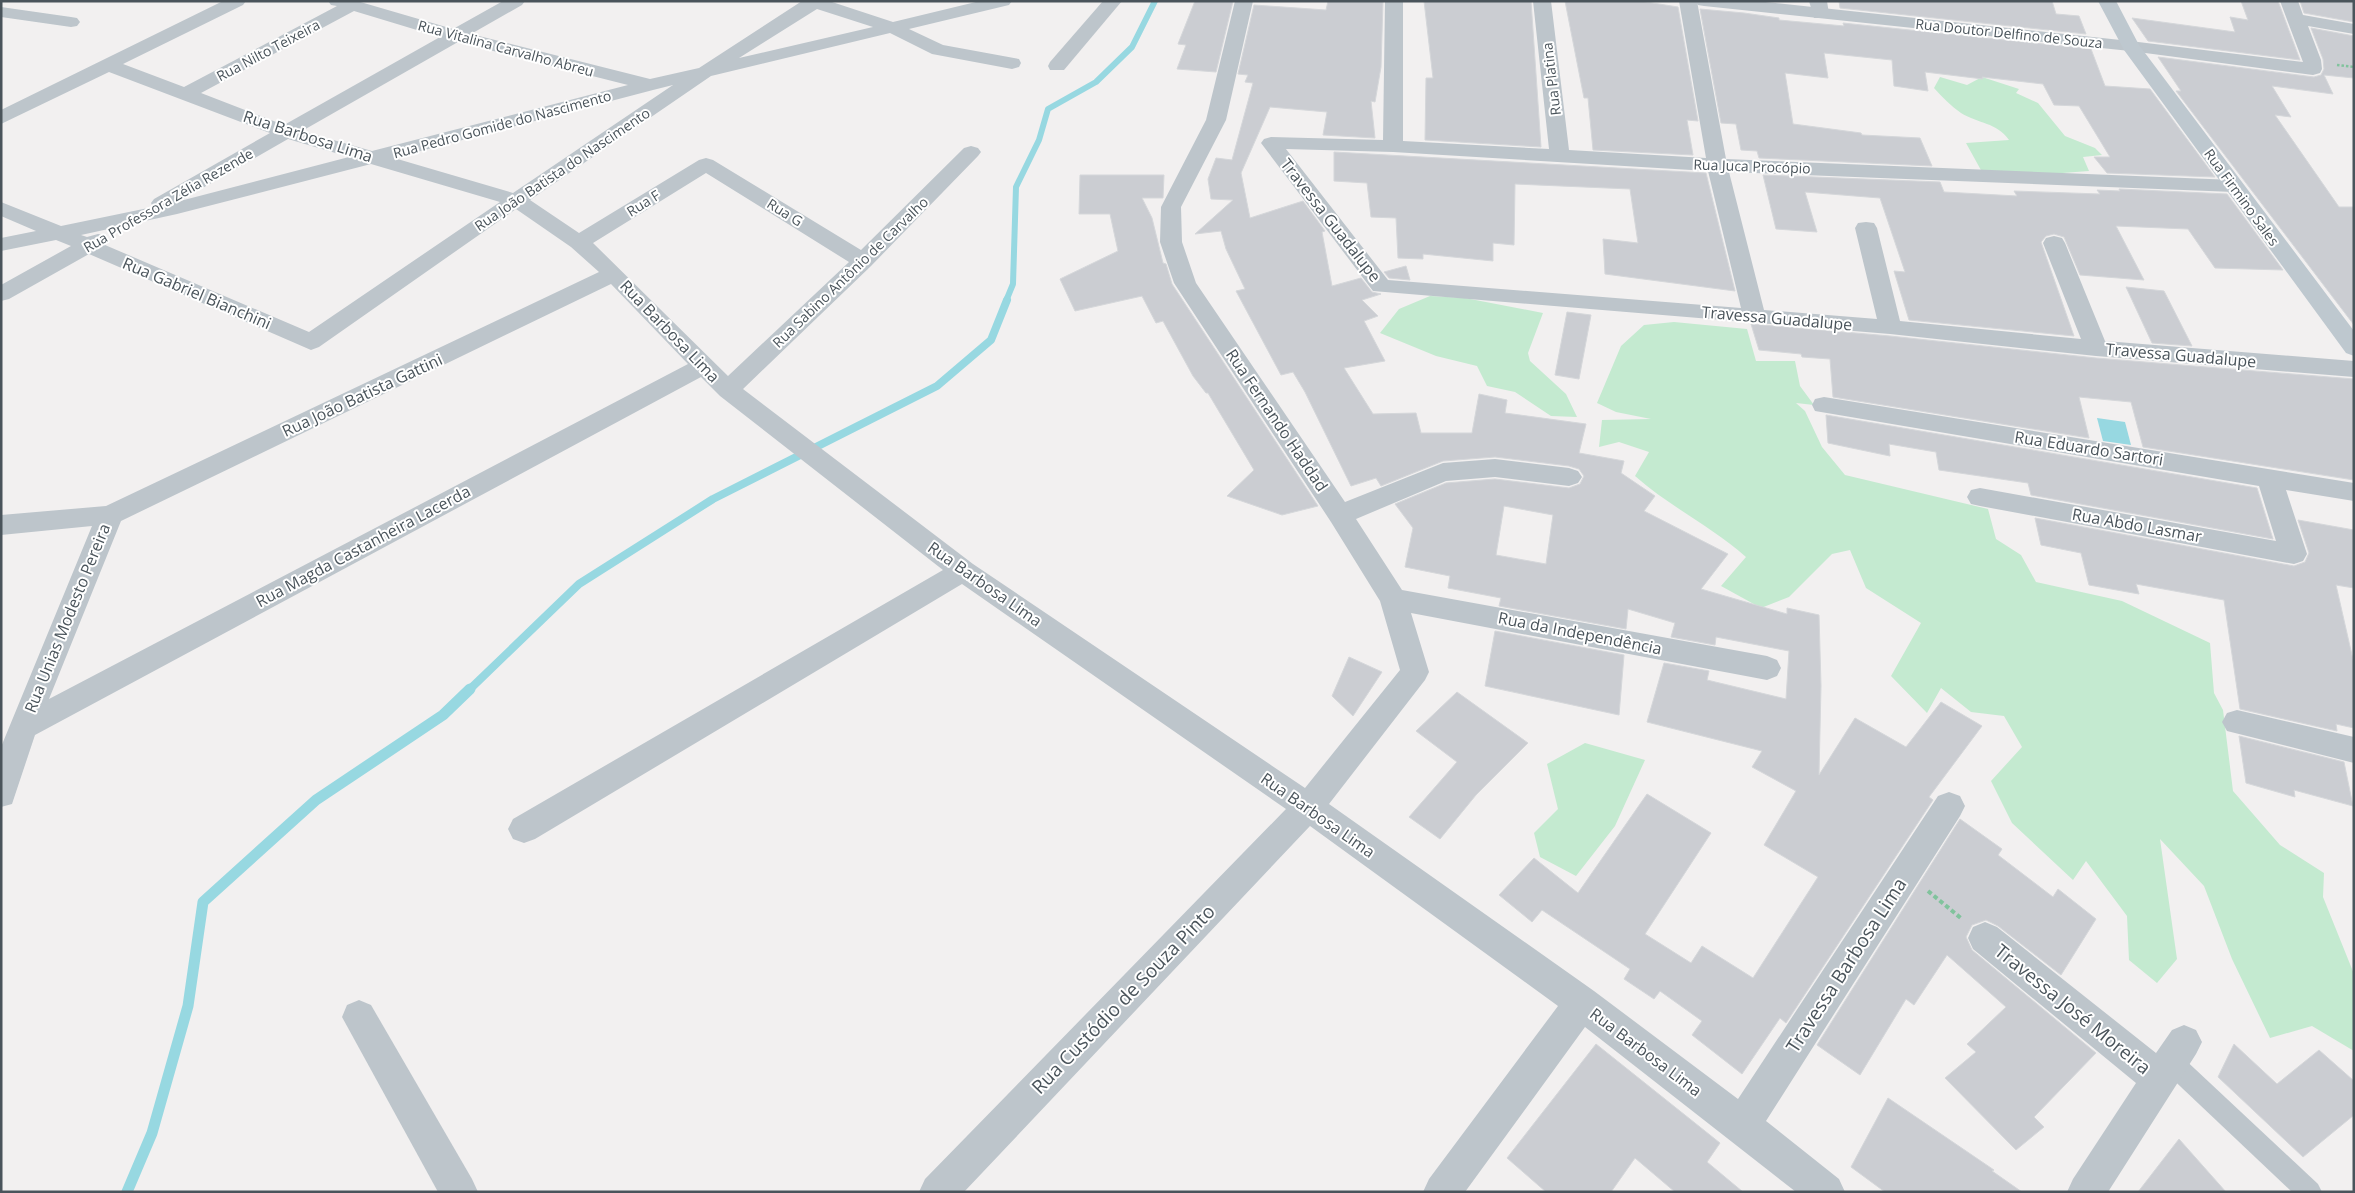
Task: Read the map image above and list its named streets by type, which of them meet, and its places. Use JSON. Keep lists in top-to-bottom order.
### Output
{
  "streets": {
    "main road": ["Rua Firmino Sales"],
    "street": [
      "Rua Doutor Delfino de Souza",
      "Rua Vitalina Carvalho Abreu",
      "Rua Nilto Teixeira",
      "Rua Platina",
      "Rua Pedro Gomide do Nascimento",
      "Rua Barbosa Lima",
      "Rua Juca Procópio",
      "Rua João Batista do Nascimento",
      "Rua Professora Zélia Rezende",
      "Rua F",
      "Rua G",
      "Travessa Guadalupe",
      "Rua Sabino Antônio de Carvalho",
      "Rua Gabriel Bianchini",
      "Rua João Batista Gattini",
      "Rua Fernando Haddad",
      "Rua Eduardo Sartori",
      "Rua Abdo Lasmar",
      "Rua Magda Castanheira Lacerda",
      "Rua Unias Modesto Pereira",
      "Rua da Independência",
      "Travessa Barbosa Lima",
      "Rua Custódio de Souza Pinto",
      "Travessa José Moreira"
    ]
  },
  "crossings": [
    ["Rua Doutor Delfino de Souza", "Rua Firmino Sales"],
    ["Rua Vitalina Carvalho Abreu", "Rua Nilto Teixeira"],
    ["Rua Vitalina Carvalho Abreu", "Rua Pedro Gomide do Nascimento"],
    ["Rua Vitalina Carvalho Abreu", "Rua João Batista do Nascimento"],
    ["Rua Vitalina Carvalho Abreu", "Rua Professora Zélia Rezende"],
    ["Rua Nilto Teixeira", "Rua Barbosa Lima"],
    ["Rua Platina", "Rua Juca Procópio"],
    ["Rua Pedro Gomide do Nascimento", "Rua Barbosa Lima"],
    ["Rua Pedro Gomide do Nascimento", "Rua João Batista do Nascimento"],
    ["Rua Pedro Gomide do Nascimento", "Rua Professora Zélia Rezende"],
    ["Rua Pedro Gomide do Nascimento", "Rua Gabriel Bianchini"],
    ["Rua Barbosa Lima", "Rua João Batista do Nascimento"],
    ["Rua Barbosa Lima", "Rua Professora Zélia Rezende"],
    ["Rua Barbosa Lima", "Rua F"],
    ["Rua Barbosa Lima", "Rua Sabino Antônio de Carvalho"],
    ["Rua Barbosa Lima", "Rua João Batista Gattini"],
    ["Rua Barbosa Lima", "Rua Fernando Haddad"],
    ["Rua Barbosa Lima", "Rua Magda Castanheira Lacerda"],
    ["Rua Barbosa Lima", "Travessa Barbosa Lima"],
    ["Rua Barbosa Lima", "Rua Custódio de Souza Pinto"],
    ["Rua Juca Procópio", "Rua Firmino Sales"],
    ["Rua Juca Procópio", "Travessa Guadalupe"],
    ["Rua João Batista do Nascimento", "Rua Gabriel Bianchini"],
    ["Rua Professora Zélia Rezende", "Rua Gabriel Bianchini"],
    ["Rua F", "Rua G"],
    ["Rua G", "Rua Sabino Antônio de Carvalho"],
    ["Rua João Batista Gattini", "Rua Unias Modesto Pereira"],
    ["Rua Fernando Haddad", "Rua da Independência"],
    ["Rua Fernando Haddad", "Rua Custódio de Souza Pinto"],
    ["Rua Eduardo Sartori", "Rua Abdo Lasmar"],
    ["Rua Magda Castanheira Lacerda", "Rua Unias Modesto Pereira"]
  ]
}
